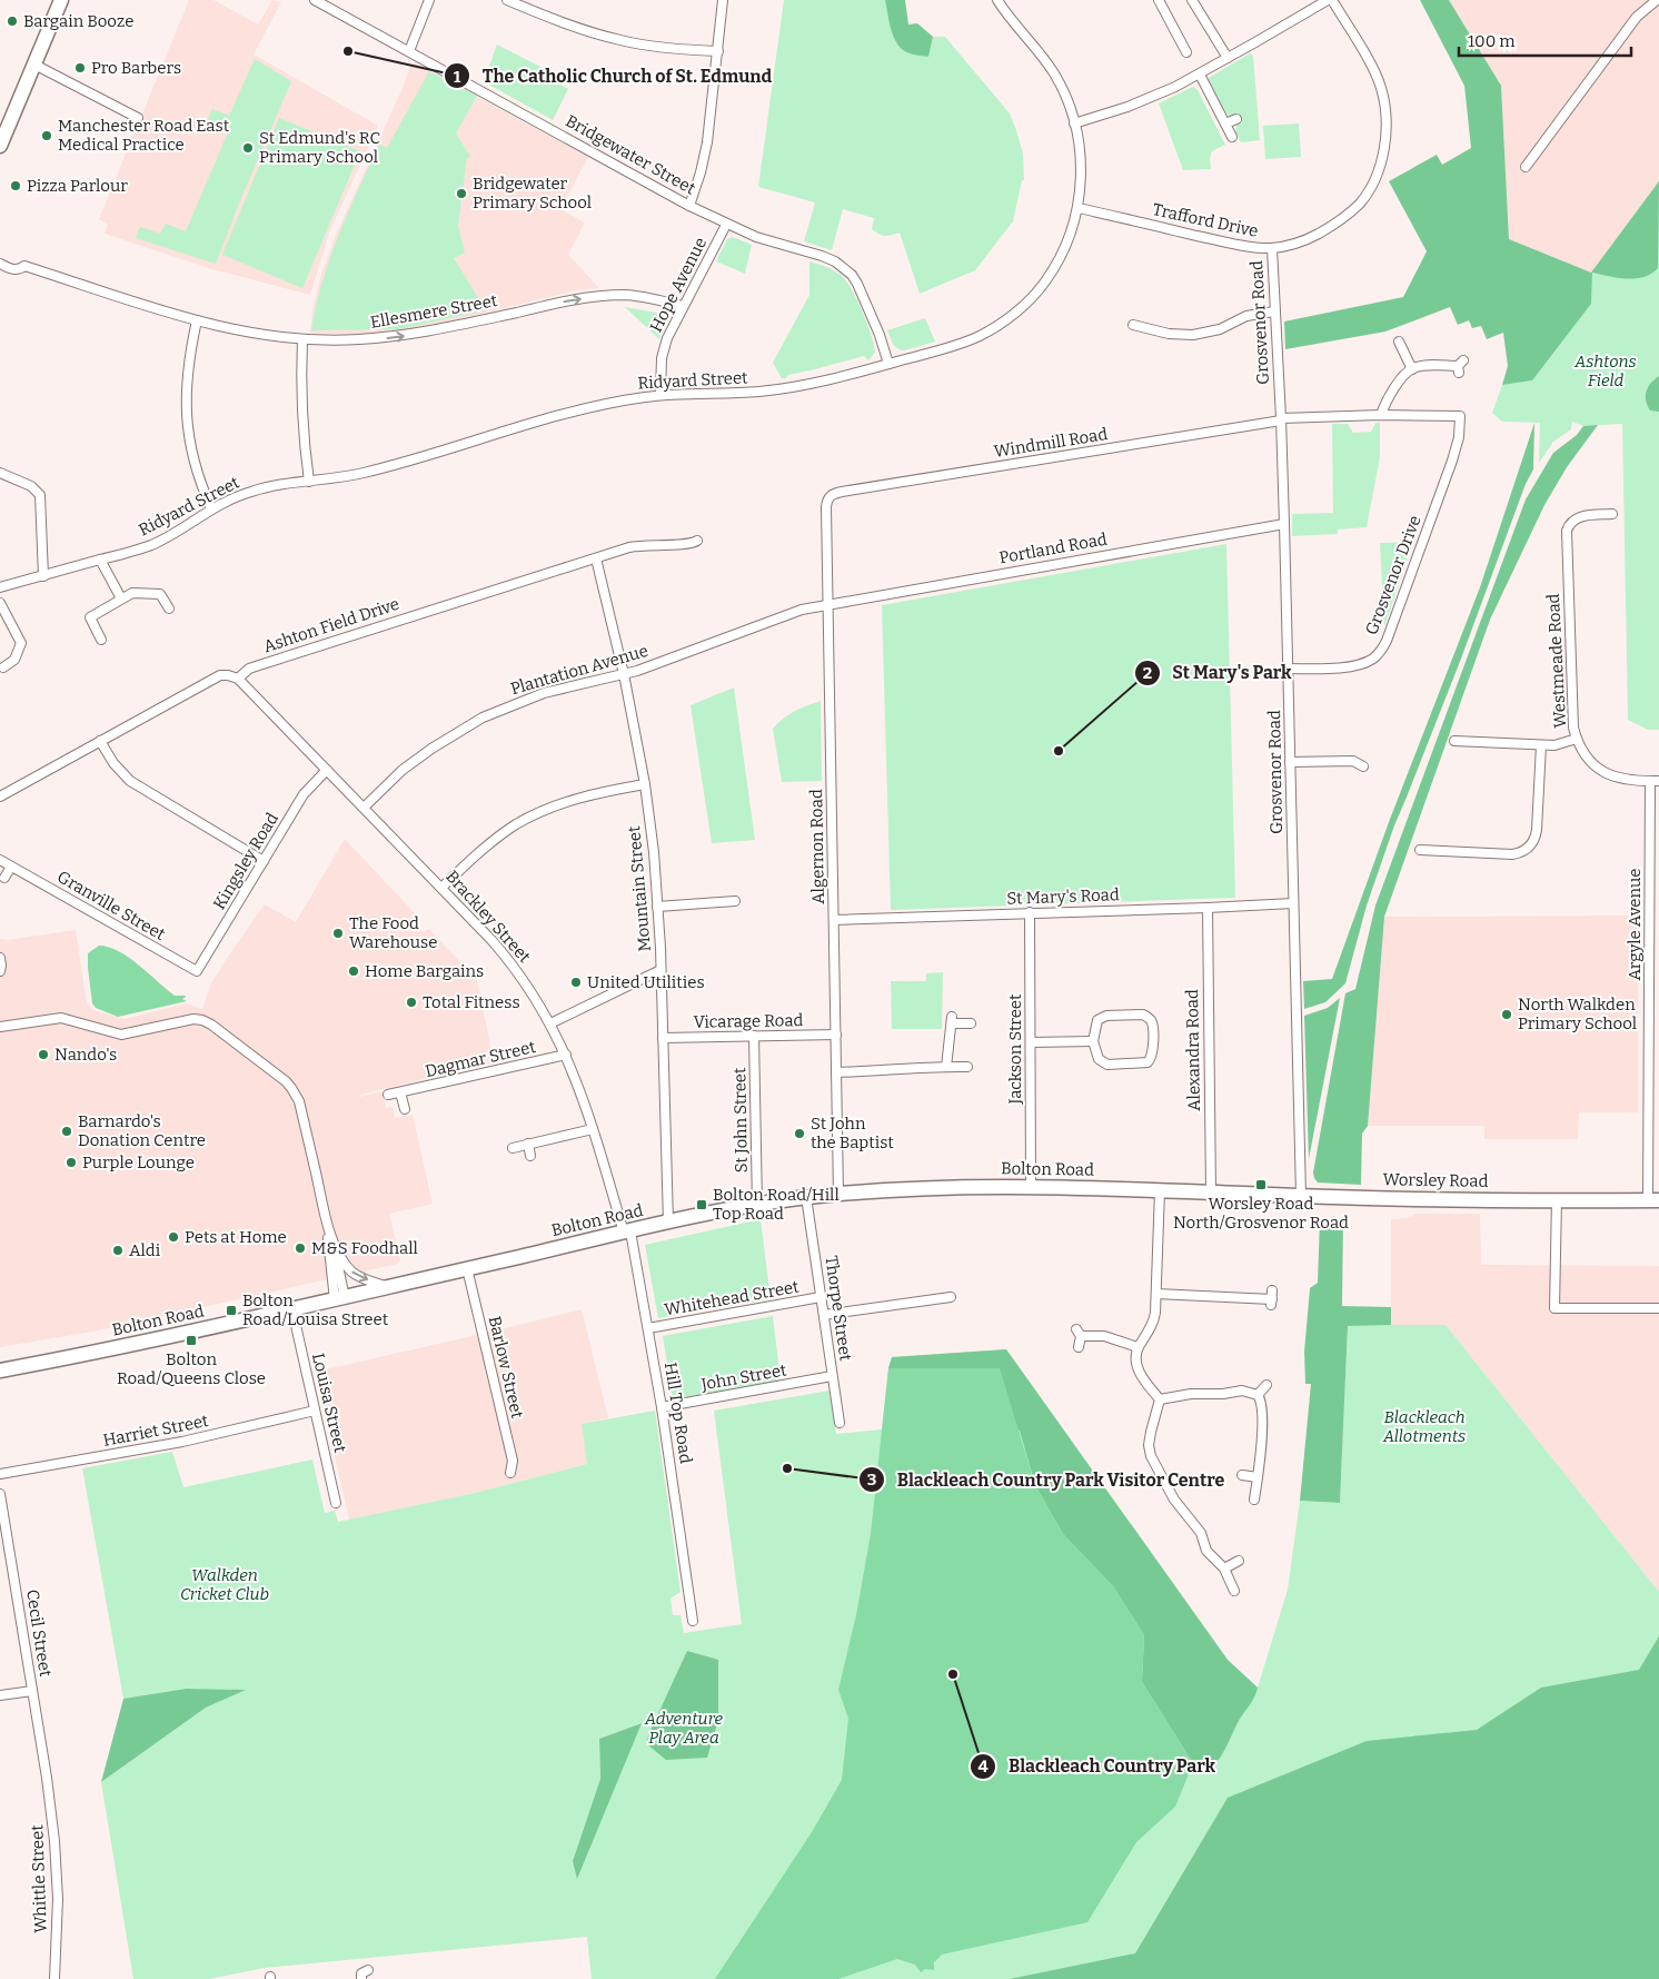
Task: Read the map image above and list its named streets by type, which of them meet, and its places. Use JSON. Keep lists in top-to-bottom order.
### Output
{
  "streets": {
    "main road": ["Bolton Road", "Worsley Road"],
    "street": [
      "Bridgewater Street",
      "Trafford Drive",
      "Hope Avenue",
      "Ellesmere Street",
      "Grosvenor Road",
      "Ridyard Street",
      "Windmill Road",
      "Portland Road",
      "Grosvenor Drive",
      "Ashton Field Drive",
      "Westmeade Road",
      "Plantation Avenue",
      "Algernon Road",
      "Kingsley Road",
      "Mountain Street",
      "St Mary's Road",
      "Granville Street",
      "Brackley Street",
      "Argyle Avenue",
      "Vicarage Road",
      "Jackson Street",
      "Alexandra Road",
      "Dagmar Street",
      "St John Street",
      "Whitehead Street",
      "Thorpe Street",
      "Barlow Street",
      "John Street",
      "Louisa Street",
      "Hill Top Road",
      "Harriet Street",
      "Cecil Street",
      "Whittle Street"
    ]
  },
  "crossings": [
    ["Bridgewater Street", "Hope Avenue"],
    ["Bridgewater Street", "Ridyard Street"],
    ["Trafford Drive", "Grosvenor Road"],
    ["Trafford Drive", "Ridyard Street"],
    ["Hope Avenue", "Ellesmere Street"],
    ["Hope Avenue", "Ridyard Street"],
    ["Grosvenor Road", "Windmill Road"],
    ["Grosvenor Road", "Portland Road"],
    ["Grosvenor Road", "Grosvenor Drive"],
    ["Grosvenor Road", "St Mary's Road"],
    ["Grosvenor Road", "Worsley Road"],
    ["Windmill Road", "Grosvenor Drive"],
    ["Windmill Road", "Algernon Road"],
    ["Portland Road", "Plantation Avenue"],
    ["Portland Road", "Algernon Road"],
    ["Ashton Field Drive", "Mountain Street"],
    ["Ashton Field Drive", "Brackley Street"],
    ["Westmeade Road", "Argyle Avenue"],
    ["Plantation Avenue", "Algernon Road"],
    ["Plantation Avenue", "Mountain Street"],
    ["Plantation Avenue", "Brackley Street"],
    ["Algernon Road", "St Mary's Road"],
    ["Algernon Road", "Vicarage Road"],
    ["Algernon Road", "Bolton Road"],
    ["Kingsley Road", "Granville Street"],
    ["Kingsley Road", "Brackley Street"],
    ["Mountain Street", "Vicarage Road"],
    ["Mountain Street", "Bolton Road"],
    ["St Mary's Road", "Jackson Street"],
    ["St Mary's Road", "Alexandra Road"],
    ["Brackley Street", "Dagmar Street"],
    ["Brackley Street", "Bolton Road"],
    ["Brackley Street", "Hill Top Road"],
    ["Argyle Avenue", "Worsley Road"],
    ["Vicarage Road", "St John Street"],
    ["Jackson Street", "Bolton Road"],
    ["Alexandra Road", "Bolton Road"],
    ["Alexandra Road", "Worsley Road"],
    ["St John Street", "Bolton Road"],
    ["Bolton Road", "Worsley Road"],
    ["Bolton Road", "Thorpe Street"],
    ["Bolton Road", "Barlow Street"],
    ["Bolton Road", "Louisa Street"],
    ["Bolton Road", "Hill Top Road"],
    ["Whitehead Street", "Thorpe Street"],
    ["Whitehead Street", "Hill Top Road"],
    ["Thorpe Street", "John Street"],
    ["John Street", "Hill Top Road"],
    ["Louisa Street", "Harriet Street"],
    ["Cecil Street", "Whittle Street"]
  ],
  "one_way": ["Ellesmere Street"],
  "parks": [
    "Ashtons Field",
    "Blackleach Allotments",
    "Walkden Cricket Club",
    "Adventure Play Area"
  ],
  "places": {
    "other": [
      "Bargain Booze",
      "The Catholic Church of St. Edmund",
      "Pro Barbers",
      "Manchester Road East Medical Practice",
      "St Edmund's RC Primary School",
      "Pizza Parlour",
      "Bridgewater Primary School",
      "St Mary's Park",
      "The Food Warehouse",
      "Home Bargains",
      "United Utilities",
      "Total Fitness",
      "North Walkden Primary School",
      "Nando's",
      "Barnardo's Donation Centre",
      "St John the Baptist",
      "Purple Lounge",
      "Pets at Home",
      "M&S Foodhall",
      "Aldi",
      "Blackleach Country Park Visitor Centre",
      "Blackleach Country Park"
    ],
    "transit": [
      "Worsley Road North/Grosvenor Road",
      "Bolton Road/Hill Top Road",
      "Bolton Road/Louisa Street",
      "Bolton Road/Queens Close"
    ]
  },
  "scale_bar": "100 m"
}
